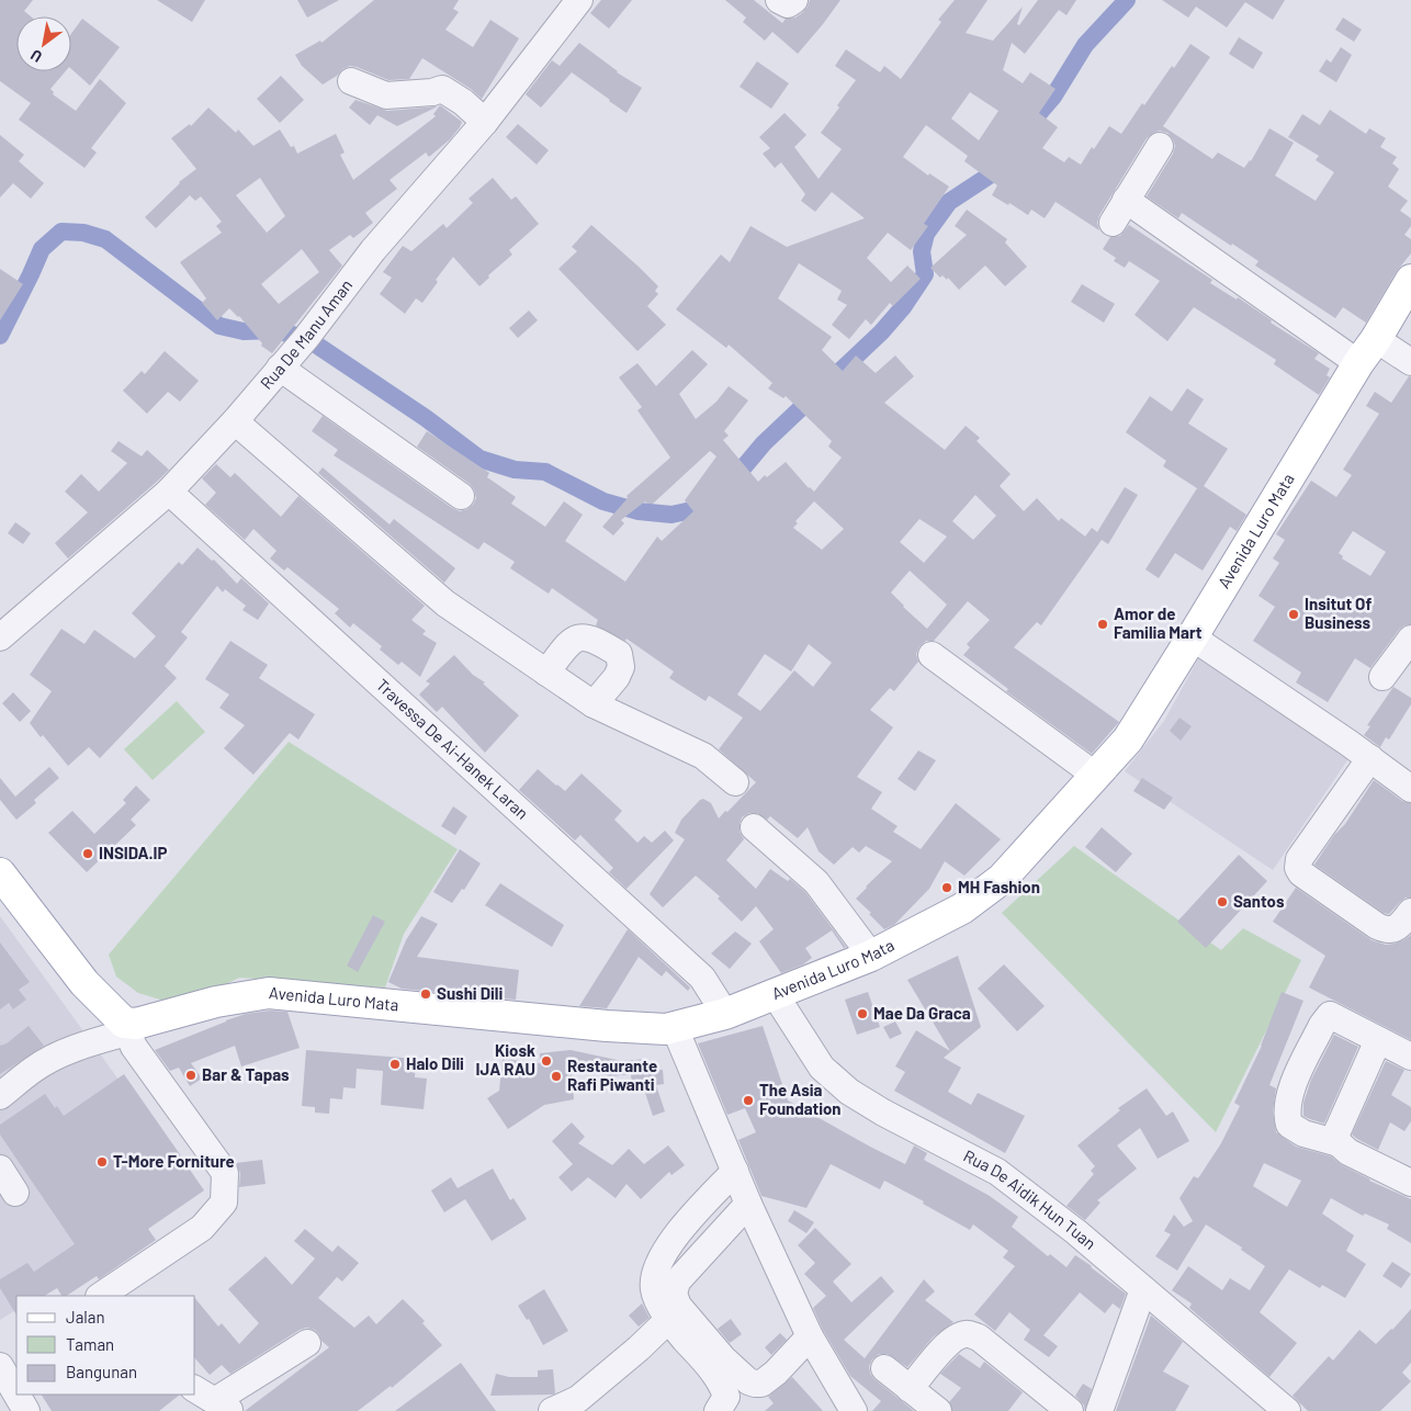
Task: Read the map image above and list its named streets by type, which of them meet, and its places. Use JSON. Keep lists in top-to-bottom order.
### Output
{
  "streets": {
    "main road": ["Avenida Luro Mata"],
    "street": ["Rua De Manu Aman", "Travessa De Ai-Hanek Laran", "Rua De Aidik Hun Tuan"]
  },
  "crossings": [
    ["Rua De Manu Aman", "Travessa De Ai-Hanek Laran"],
    ["Avenida Luro Mata", "Travessa De Ai-Hanek Laran"],
    ["Avenida Luro Mata", "Rua De Aidik Hun Tuan"]
  ],
  "places": [
    "Insitut Of Business",
    "Amor de Familia Mart",
    "INSIDA.IP",
    "MH Fashion",
    "Santos",
    "Sushi Dili",
    "Mae Da Graca",
    "Kiosk IJA RAU",
    "Halo Dili",
    "Bar & Tapas",
    "Restaurante Rafi Piwanti",
    "The Asia Foundation",
    "T-More Forniture"
  ],
  "legend": ["Jalan", "Taman", "Bangunan"],
  "north": "bottom left"
}
